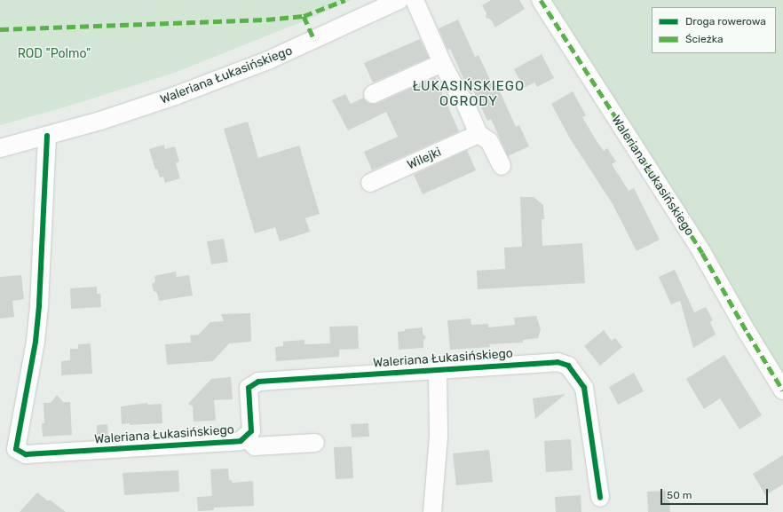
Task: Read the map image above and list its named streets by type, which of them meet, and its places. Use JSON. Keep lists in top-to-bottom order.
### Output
{
  "streets": {
    "street": ["Waleriana Łukasińskiego", "Wilejki"]
  },
  "districts": ["ŁUKASIŃSKIEGO OGRODY"],
  "parks": ["ROD \"Polmo\""],
  "legend": ["Droga rowerowa", "Ścieżka"],
  "scale_bar": "50 m"
}
